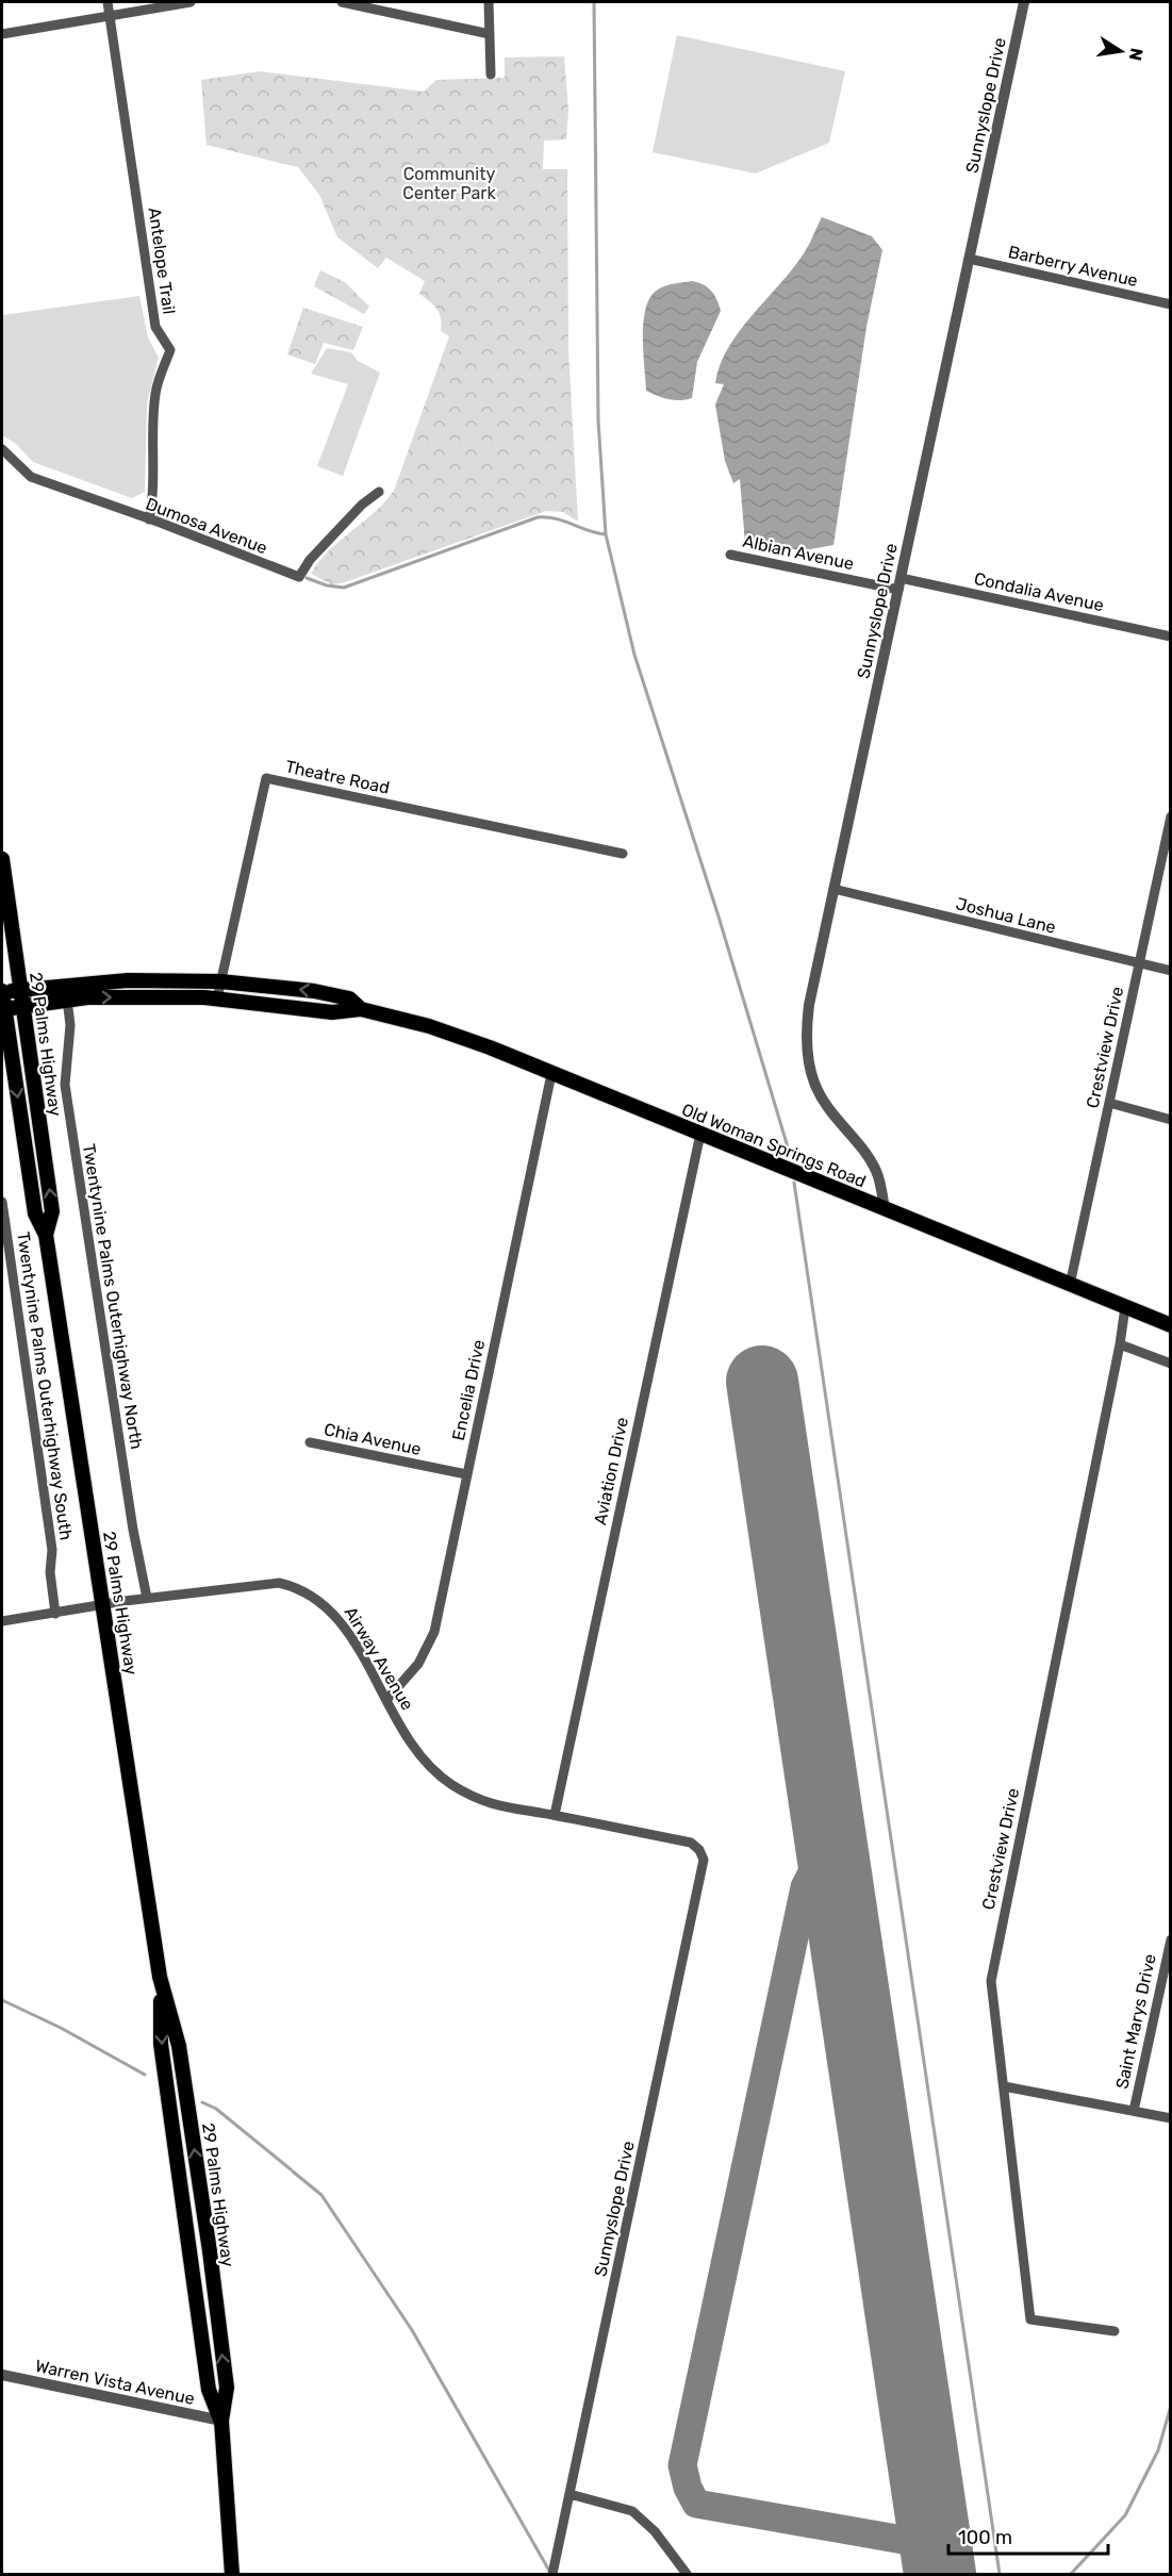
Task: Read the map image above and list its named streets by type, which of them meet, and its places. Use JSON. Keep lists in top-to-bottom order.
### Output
{
  "streets": {
    "main road": ["29 Palms Highway", "Old Woman Springs Road"],
    "street": [
      "Sunnyslope Drive",
      "Antelope Trail",
      "Barberry Avenue",
      "Dumosa Avenue",
      "Albian Avenue",
      "Condalia Avenue",
      "Theatre Road",
      "Joshua Lane",
      "Crestview Drive",
      "Twentynine Palms Outerhighway North",
      "Twentynine Palms Outerhighway South",
      "Encelia Drive",
      "Chia Avenue",
      "Aviation Drive",
      "Airway Avenue",
      "Saint Marys Drive",
      "Warren Vista Avenue"
    ]
  },
  "crossings": [
    ["Sunnyslope Drive", "Barberry Avenue"],
    ["Sunnyslope Drive", "Albian Avenue"],
    ["Sunnyslope Drive", "Condalia Avenue"],
    ["Sunnyslope Drive", "Joshua Lane"],
    ["Sunnyslope Drive", "Old Woman Springs Road"],
    ["Sunnyslope Drive", "Airway Avenue"],
    ["Antelope Trail", "Dumosa Avenue"],
    ["Albian Avenue", "Condalia Avenue"],
    ["Theatre Road", "Old Woman Springs Road"],
    ["Joshua Lane", "Crestview Drive"],
    ["29 Palms Highway", "Old Woman Springs Road"],
    ["29 Palms Highway", "Airway Avenue"],
    ["29 Palms Highway", "Warren Vista Avenue"],
    ["Crestview Drive", "Old Woman Springs Road"],
    ["Old Woman Springs Road", "Twentynine Palms Outerhighway North"],
    ["Old Woman Springs Road", "Encelia Drive"],
    ["Old Woman Springs Road", "Aviation Drive"],
    ["Twentynine Palms Outerhighway North", "Airway Avenue"],
    ["Twentynine Palms Outerhighway South", "Airway Avenue"],
    ["Encelia Drive", "Chia Avenue"],
    ["Encelia Drive", "Airway Avenue"],
    ["Aviation Drive", "Airway Avenue"]
  ],
  "parks": ["Community Center Park"],
  "scale_bar": "100 m",
  "north": "right"
}
